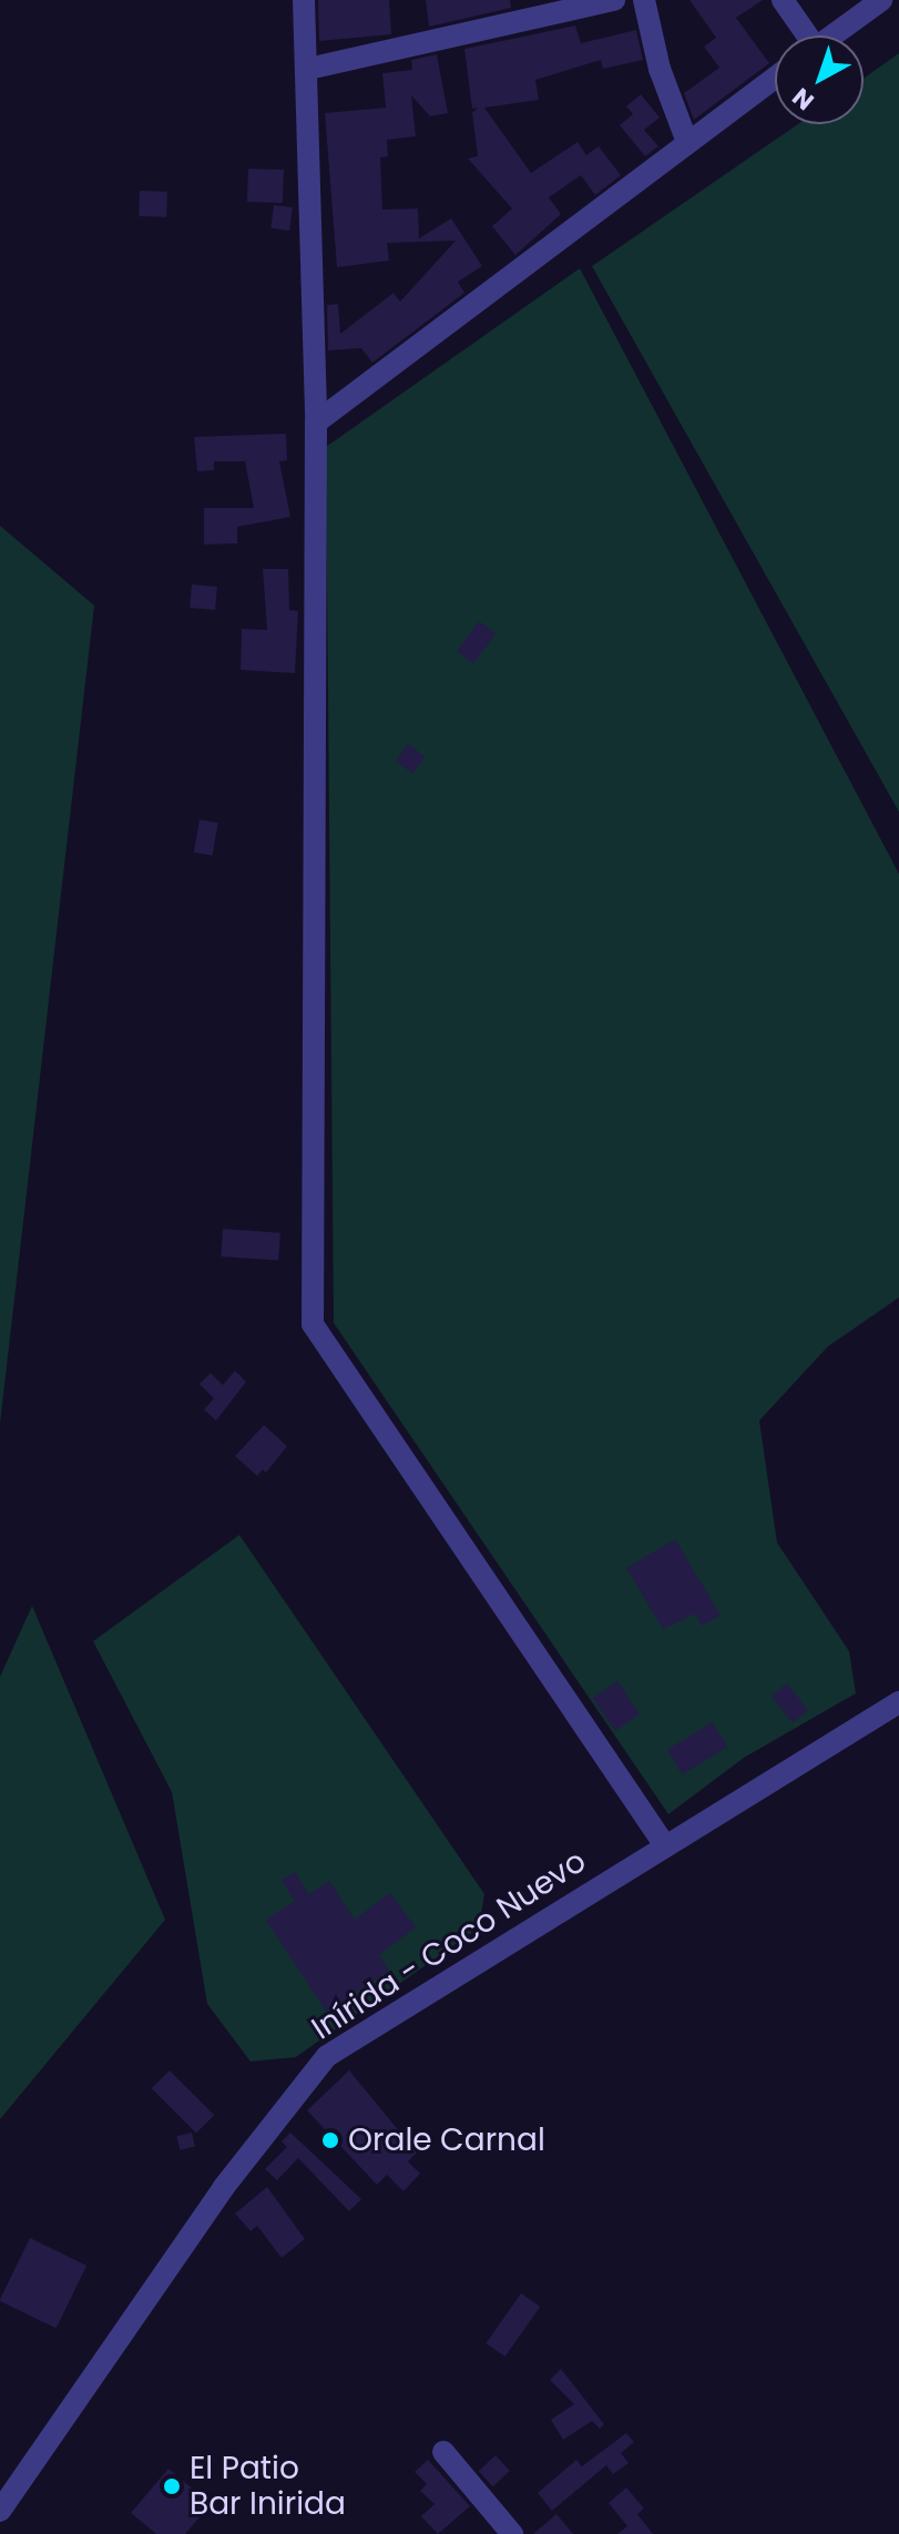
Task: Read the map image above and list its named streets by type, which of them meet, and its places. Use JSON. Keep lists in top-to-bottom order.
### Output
{
  "streets": {
    "street": ["Inírida - Coco Nuevo"]
  },
  "places": ["Orale Carnal", "El Patio Bar Inirida"],
  "north": "bottom left"
}
